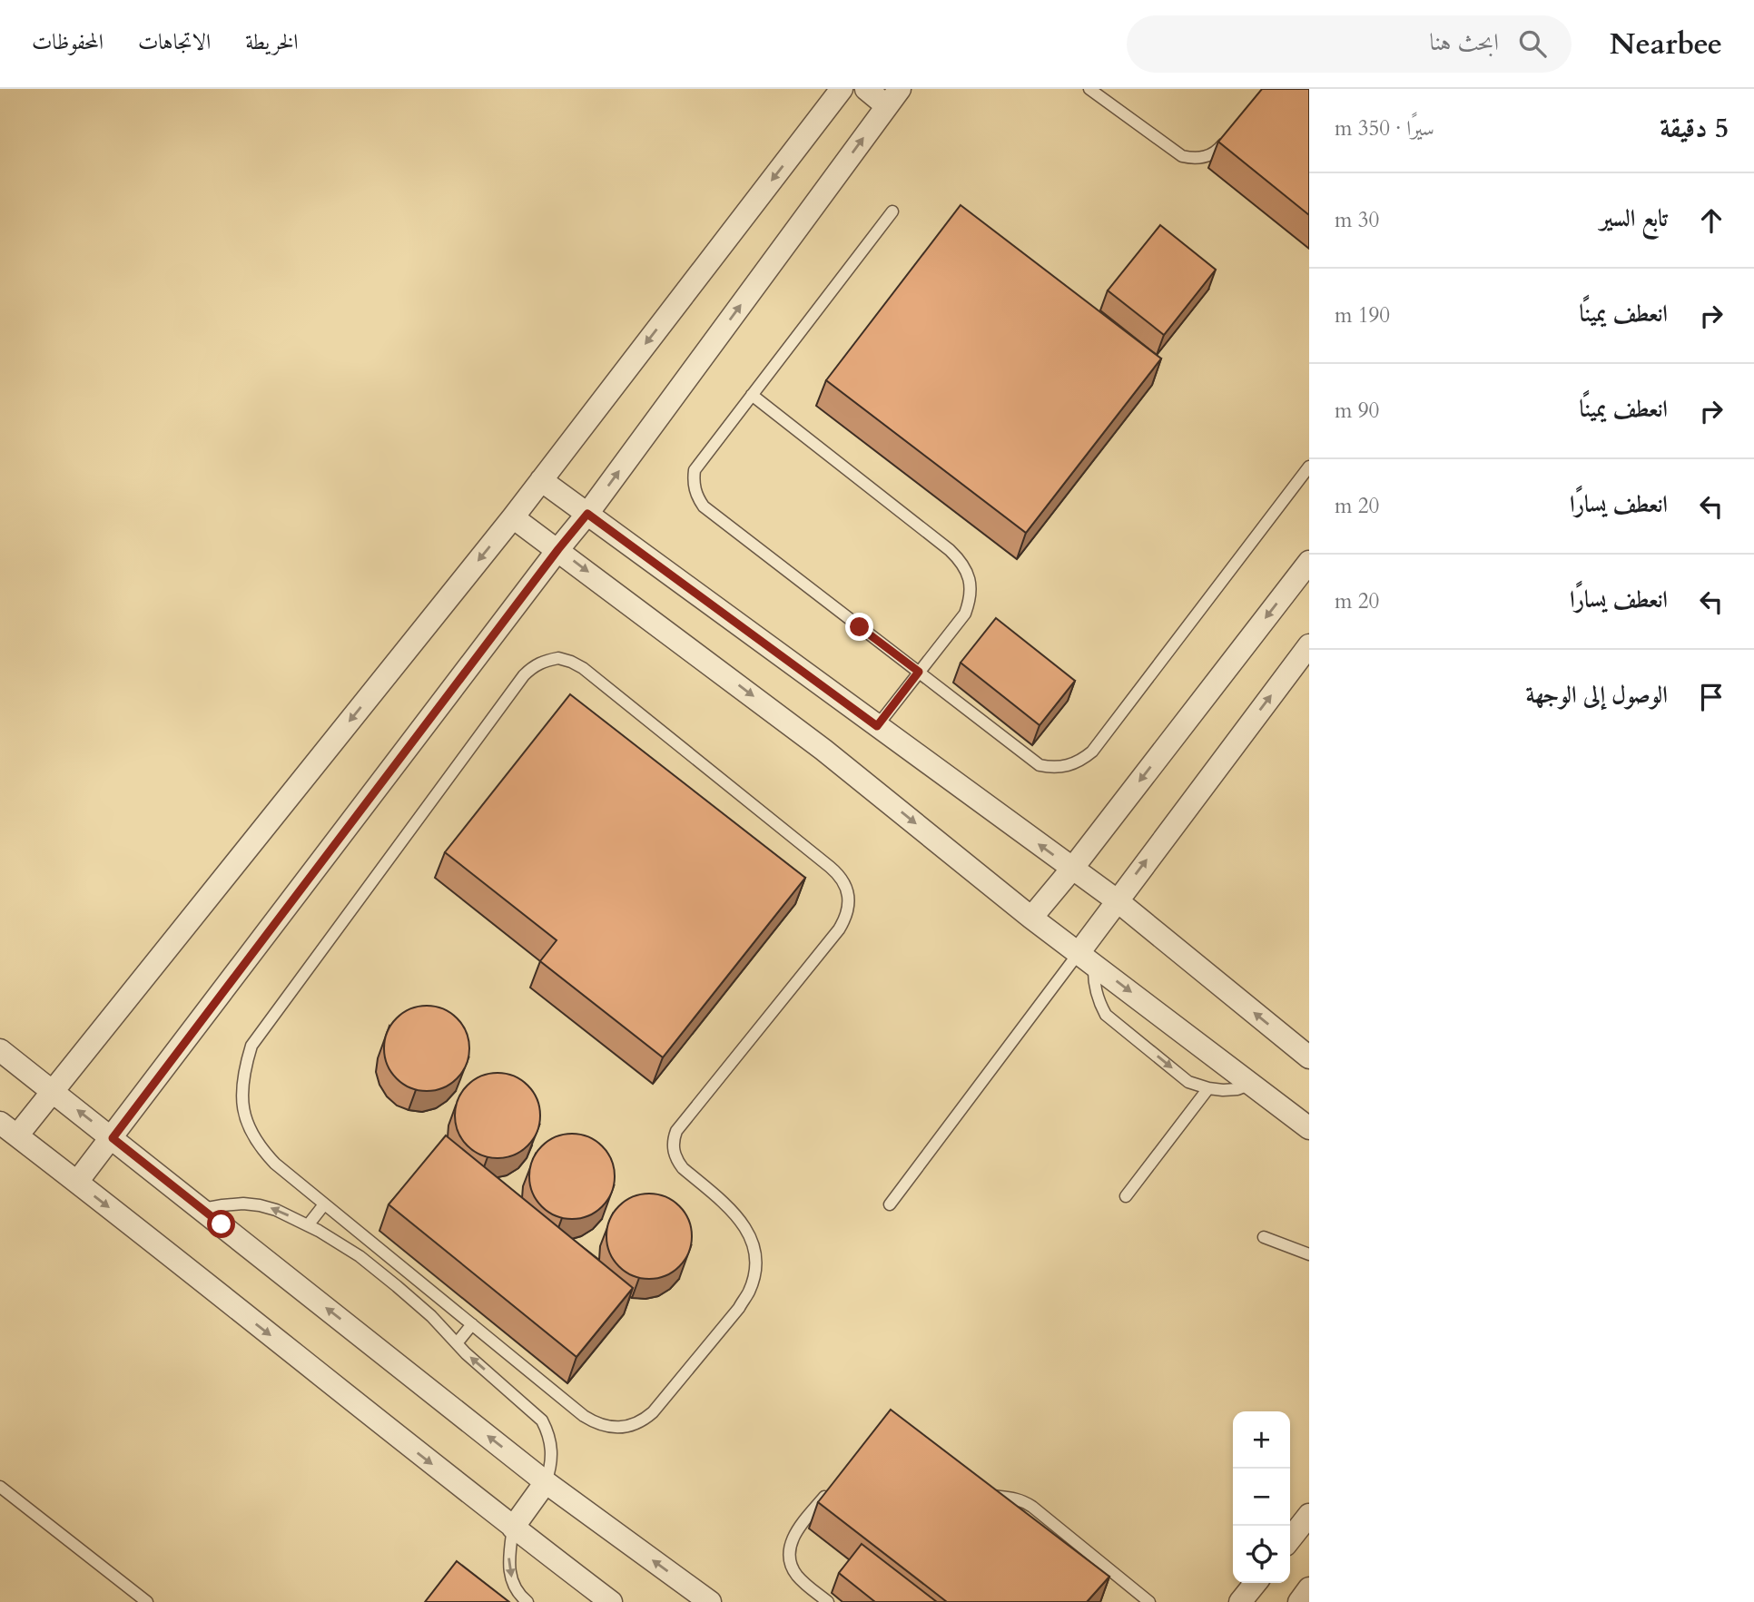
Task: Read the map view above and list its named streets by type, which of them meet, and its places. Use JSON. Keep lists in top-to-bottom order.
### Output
{
  "page": {
    "header": "Nearbee",
    "search": "ابحث هنا",
    "nav": ["الخريطة", "الاتجاهات", "المحفوظات"],
    "heading": ["5 دقيقة", "سيرًا · 350 m"],
    "list": [
      ["تابع السير", "30 m"],
      ["انعطف يمينًا", "190 m"],
      ["انعطف يمينًا", "90 m"],
      ["انعطف يسارًا", "20 m"],
      ["انعطف يسارًا", "20 m"],
      "الوصول إلى الوجهة"
    ],
    "map_buttons": ["+", "−"]
  }
}
